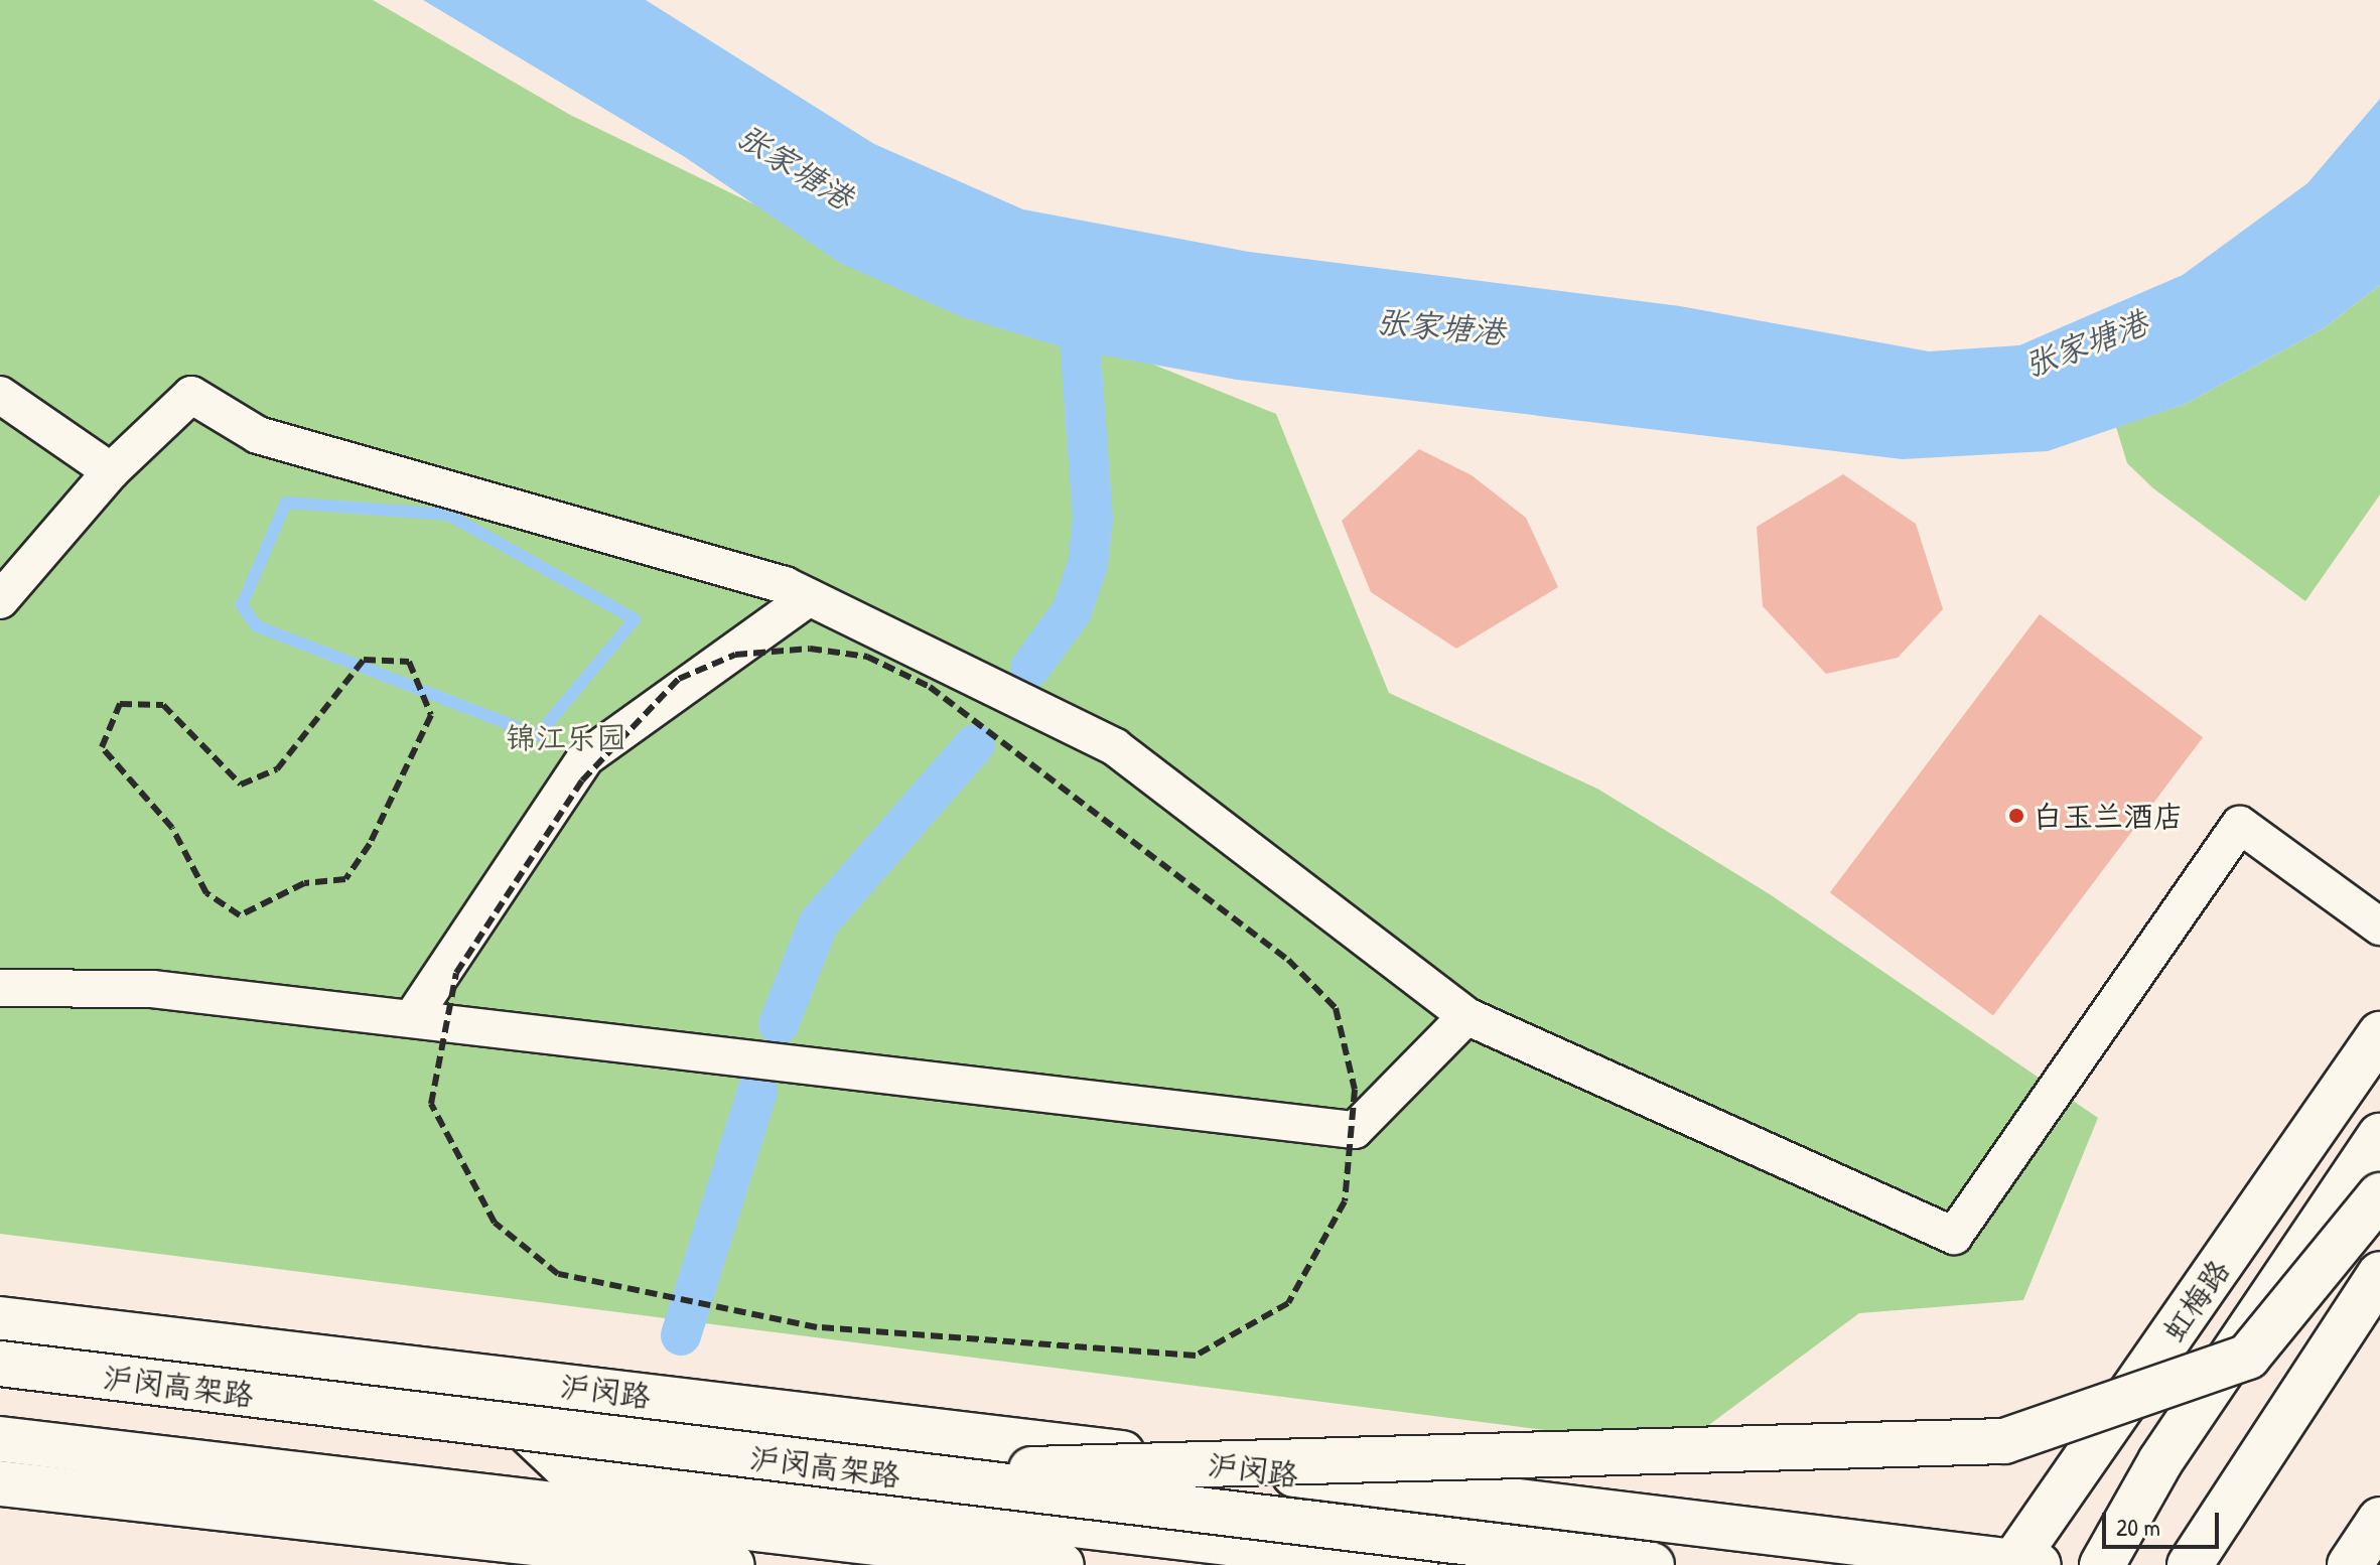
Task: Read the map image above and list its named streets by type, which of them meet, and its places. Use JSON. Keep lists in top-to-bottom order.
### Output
{
  "streets": {
    "main road": ["虹梅路", "沪闵高架路", "沪闵路"]
  },
  "crossings": [
    ["虹梅路", "沪闵路"],
    ["沪闵高架路", "沪闵路"]
  ],
  "water": ["张家塘港"],
  "parks": ["锦江乐园"],
  "places": ["白玉兰酒店"],
  "scale_bar": "20 m"
}
